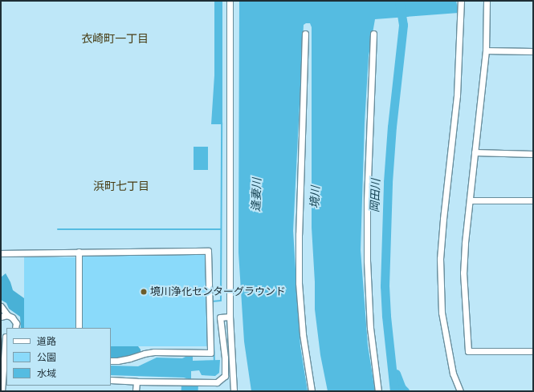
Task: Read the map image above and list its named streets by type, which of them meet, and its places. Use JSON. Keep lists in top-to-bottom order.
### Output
{
  "districts": ["衣崎町一丁目", "浜町七丁目"],
  "water": ["逢妻川", "岡田川", "境川"],
  "places": ["境川浄化センターグラウンド"],
  "legend": ["道路", "公園", "水域"]
}
